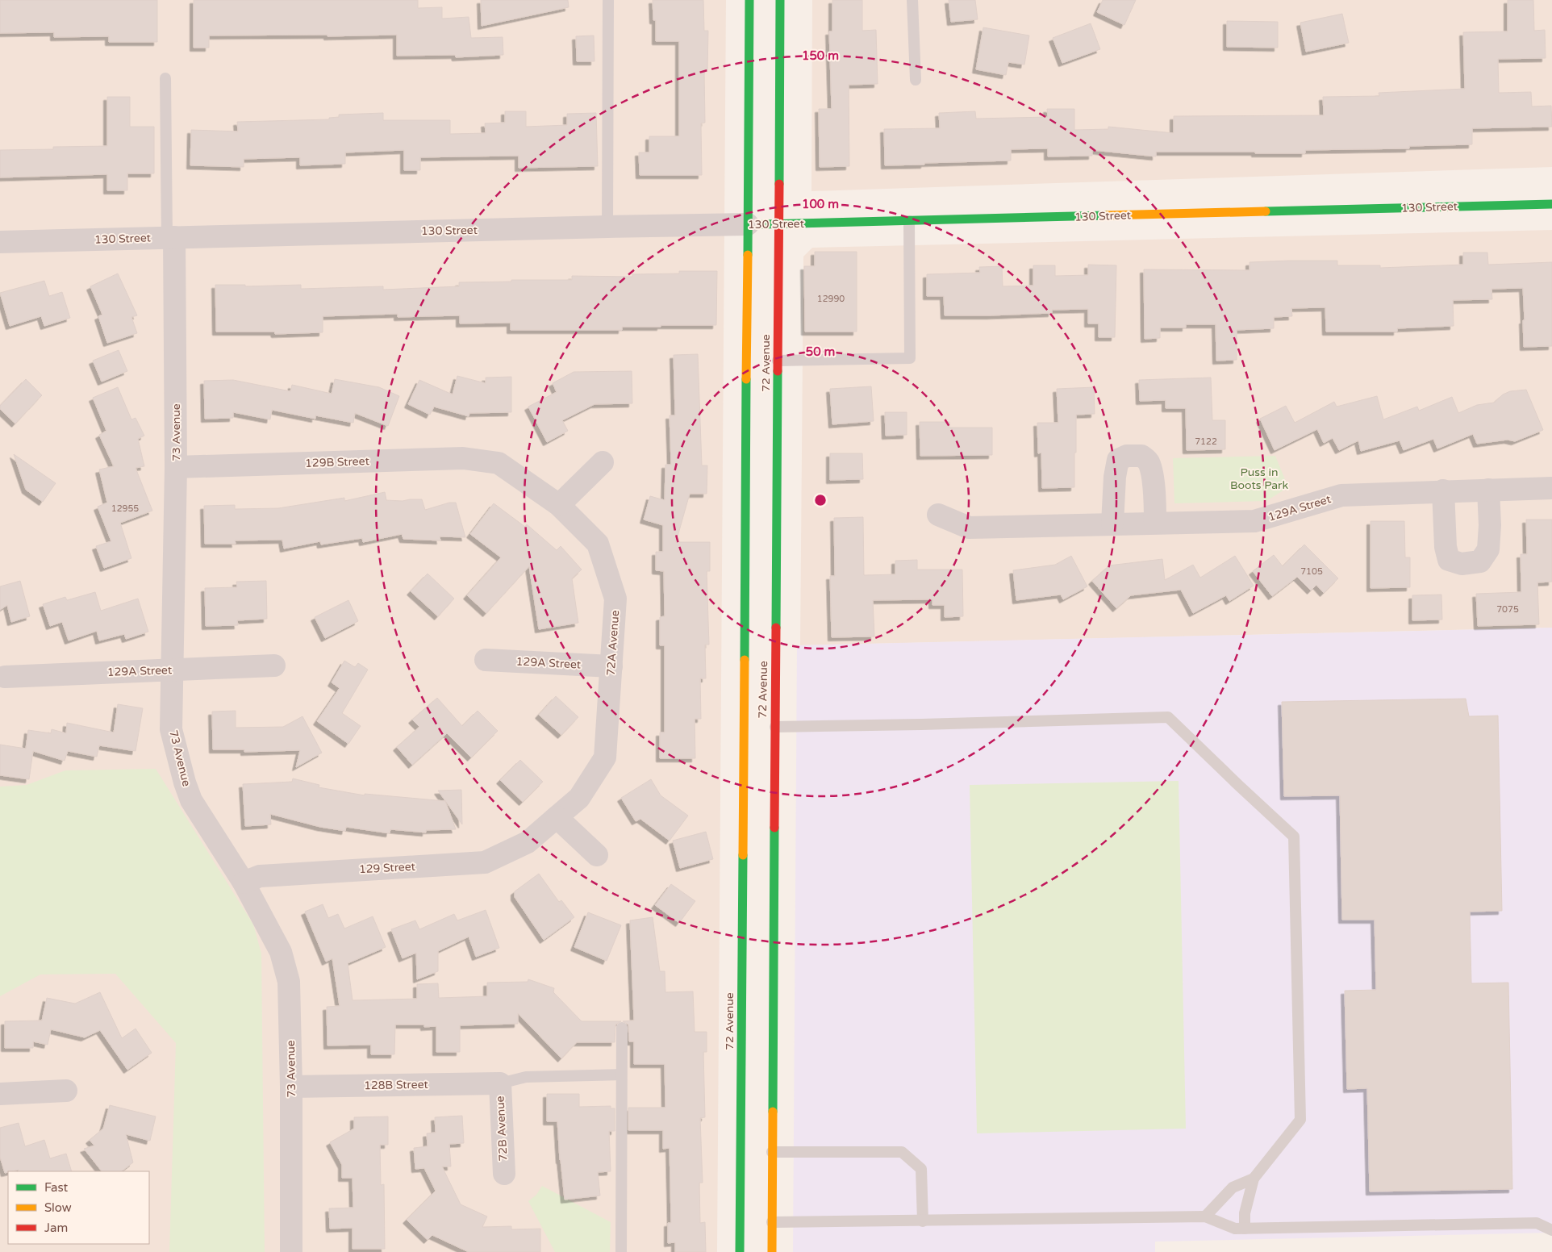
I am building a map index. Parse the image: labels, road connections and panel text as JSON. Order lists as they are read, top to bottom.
{
  "streets": {
    "main road": ["130 Street", "72 Avenue"],
    "street": [
      "73 Avenue",
      "129B Street",
      "129A Street",
      "72A Avenue",
      "129 Street",
      "128B Street",
      "72B Avenue"
    ]
  },
  "crossings": [
    ["130 Street", "72 Avenue"],
    ["130 Street", "73 Avenue"],
    ["73 Avenue", "129B Street"],
    ["73 Avenue", "129A Street"],
    ["73 Avenue", "129 Street"],
    ["73 Avenue", "128B Street"],
    ["129B Street", "72A Avenue"],
    ["129A Street", "72A Avenue"],
    ["72A Avenue", "129 Street"],
    ["128B Street", "72B Avenue"]
  ],
  "parks": ["Puss in Boots Park"],
  "house_numbers": [
    "12990",
    "7122",
    "12955",
    "7105",
    "7075"
  ],
  "legend": ["Fast", "Slow", "Jam"],
  "rings": ["150 m", "100 m", "50 m"]
}
